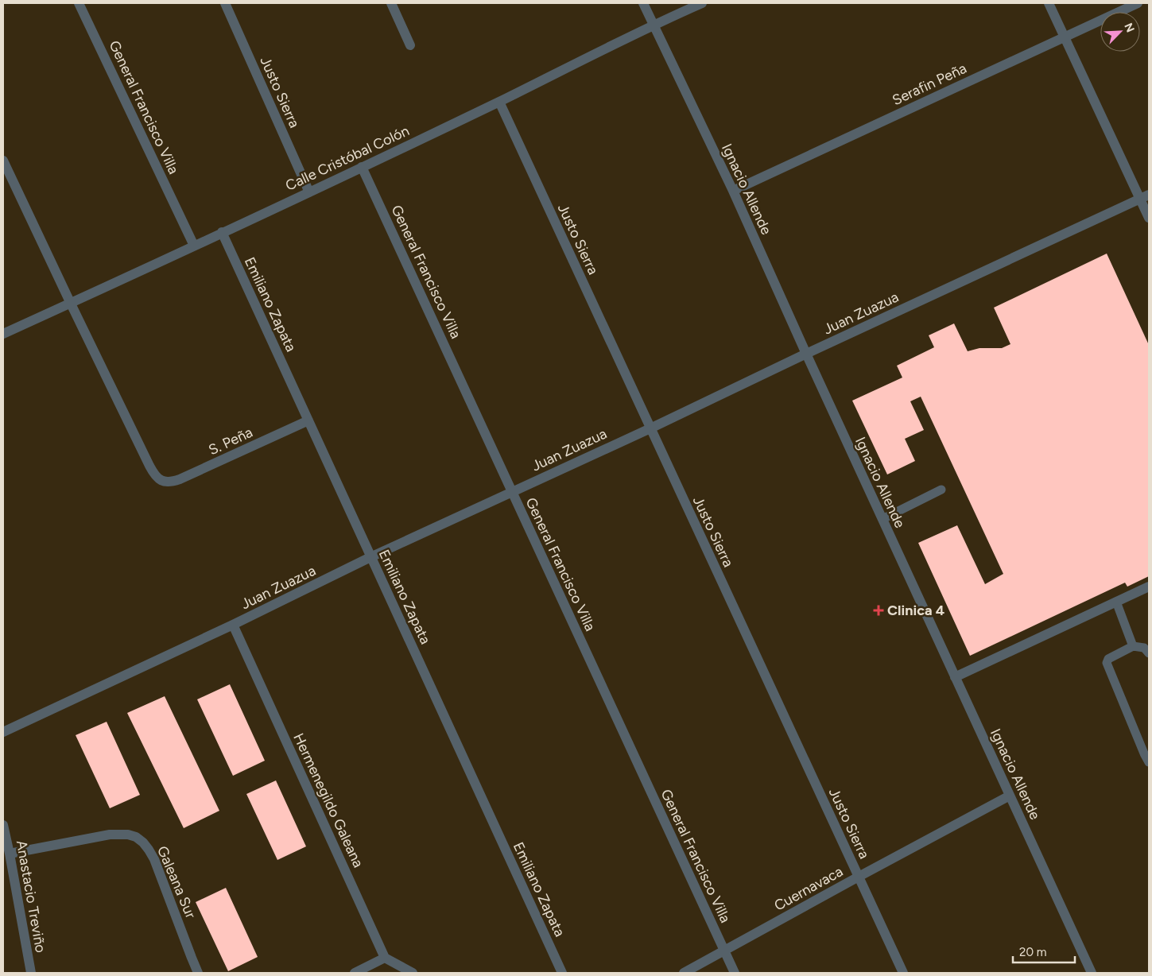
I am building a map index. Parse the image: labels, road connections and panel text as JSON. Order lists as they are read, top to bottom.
{
  "streets": {
    "street": [
      "Serafin Peña",
      "Justo Sierra",
      "General Francisco Villa",
      "Calle Cristóbal Colón",
      "Ignacio Allende",
      "Emiliano Zapata",
      "Juan Zuazua",
      "S. Peña",
      "Hermenegildo Galeana",
      "Galeana Sur",
      "Cuernavaca",
      "Anastacio Treviño"
    ]
  },
  "crossings": [
    ["Serafin Peña", "Ignacio Allende"],
    ["Justo Sierra", "Calle Cristóbal Colón"],
    ["Justo Sierra", "Juan Zuazua"],
    ["Justo Sierra", "Cuernavaca"],
    ["General Francisco Villa", "Calle Cristóbal Colón"],
    ["General Francisco Villa", "Juan Zuazua"],
    ["General Francisco Villa", "Cuernavaca"],
    ["Calle Cristóbal Colón", "Ignacio Allende"],
    ["Calle Cristóbal Colón", "Emiliano Zapata"],
    ["Calle Cristóbal Colón", "S. Peña"],
    ["Ignacio Allende", "Juan Zuazua"],
    ["Ignacio Allende", "Cuernavaca"],
    ["Emiliano Zapata", "Juan Zuazua"],
    ["Emiliano Zapata", "S. Peña"],
    ["Juan Zuazua", "Hermenegildo Galeana"],
    ["Galeana Sur", "Anastacio Treviño"]
  ],
  "places": {
    "health": ["Clinica 4"]
  },
  "scale_bar": "20 m",
  "north": "top right"
}
